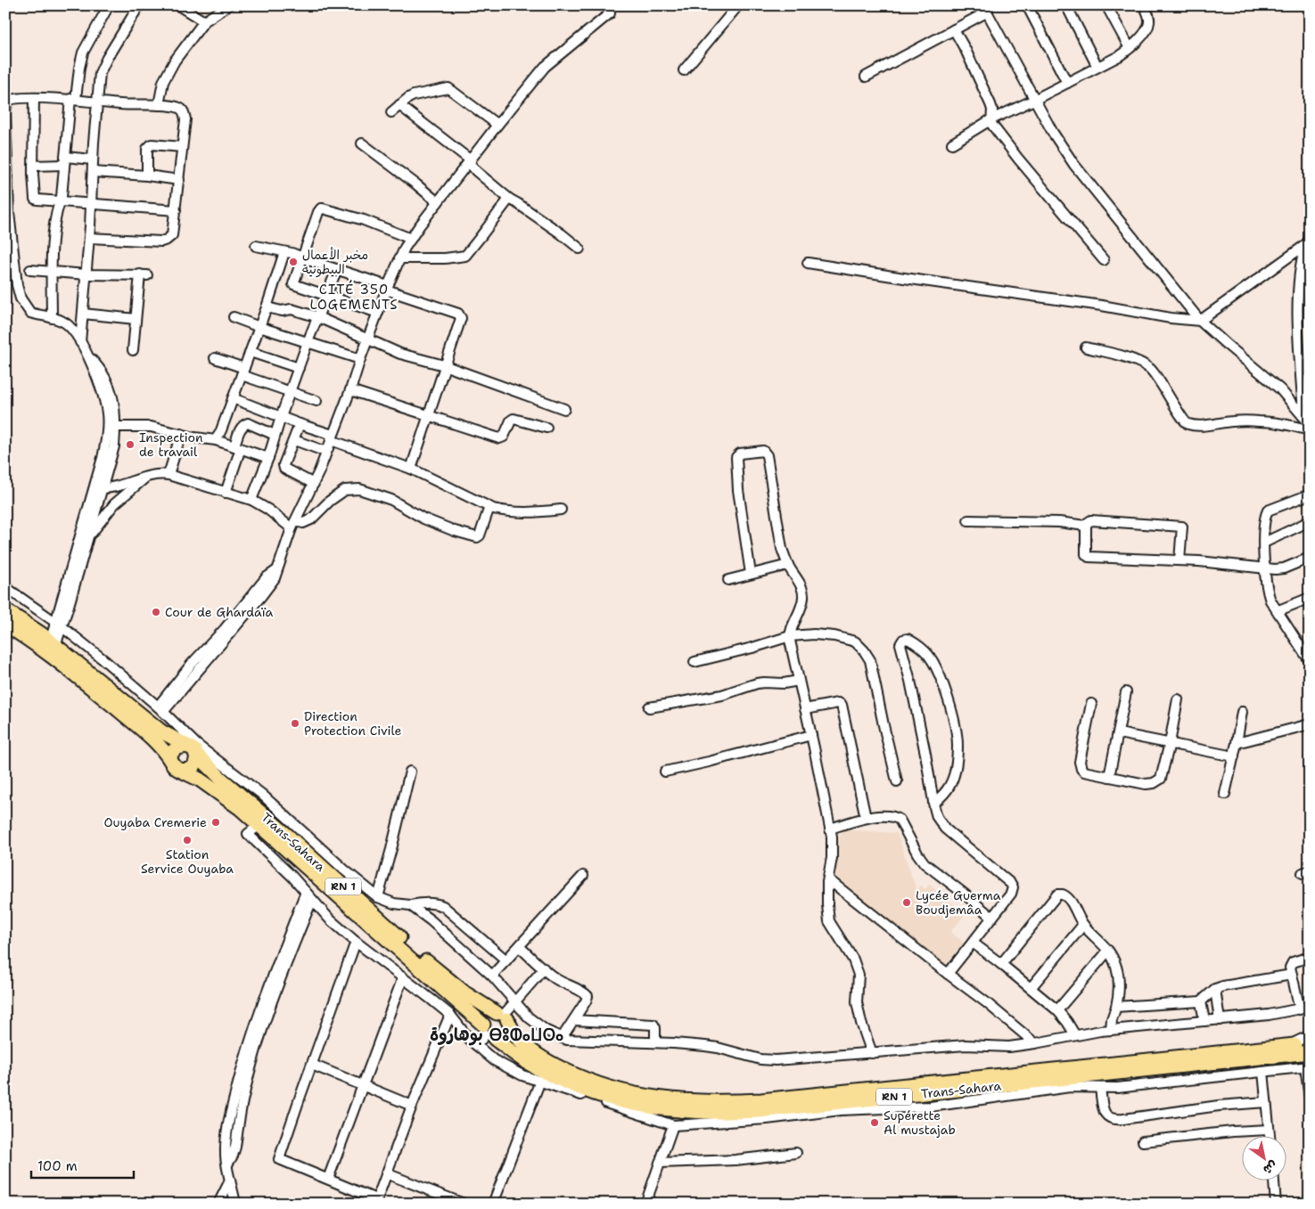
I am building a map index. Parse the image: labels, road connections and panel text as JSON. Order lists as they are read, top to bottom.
{
  "streets": {
    "highway": ["Trans-Sahara", "RN 1"]
  },
  "districts": ["CITÉ 350 LOGEMENTS", "بوهاروة ⴱⵓⵀⴰⵡⵔⴰ"],
  "places": [
    "مخبر الأعمال البيطونية",
    "Inspection de travail",
    "Cour de Ghardaïa",
    "Direction Protection Civile",
    "Ouyaba Cremerie",
    "Station Service Ouyaba",
    "Lycée Guerma Boudjemâa",
    "Supérette Al mustajab"
  ],
  "scale_bar": "100 m",
  "north": "bottom right"
}
